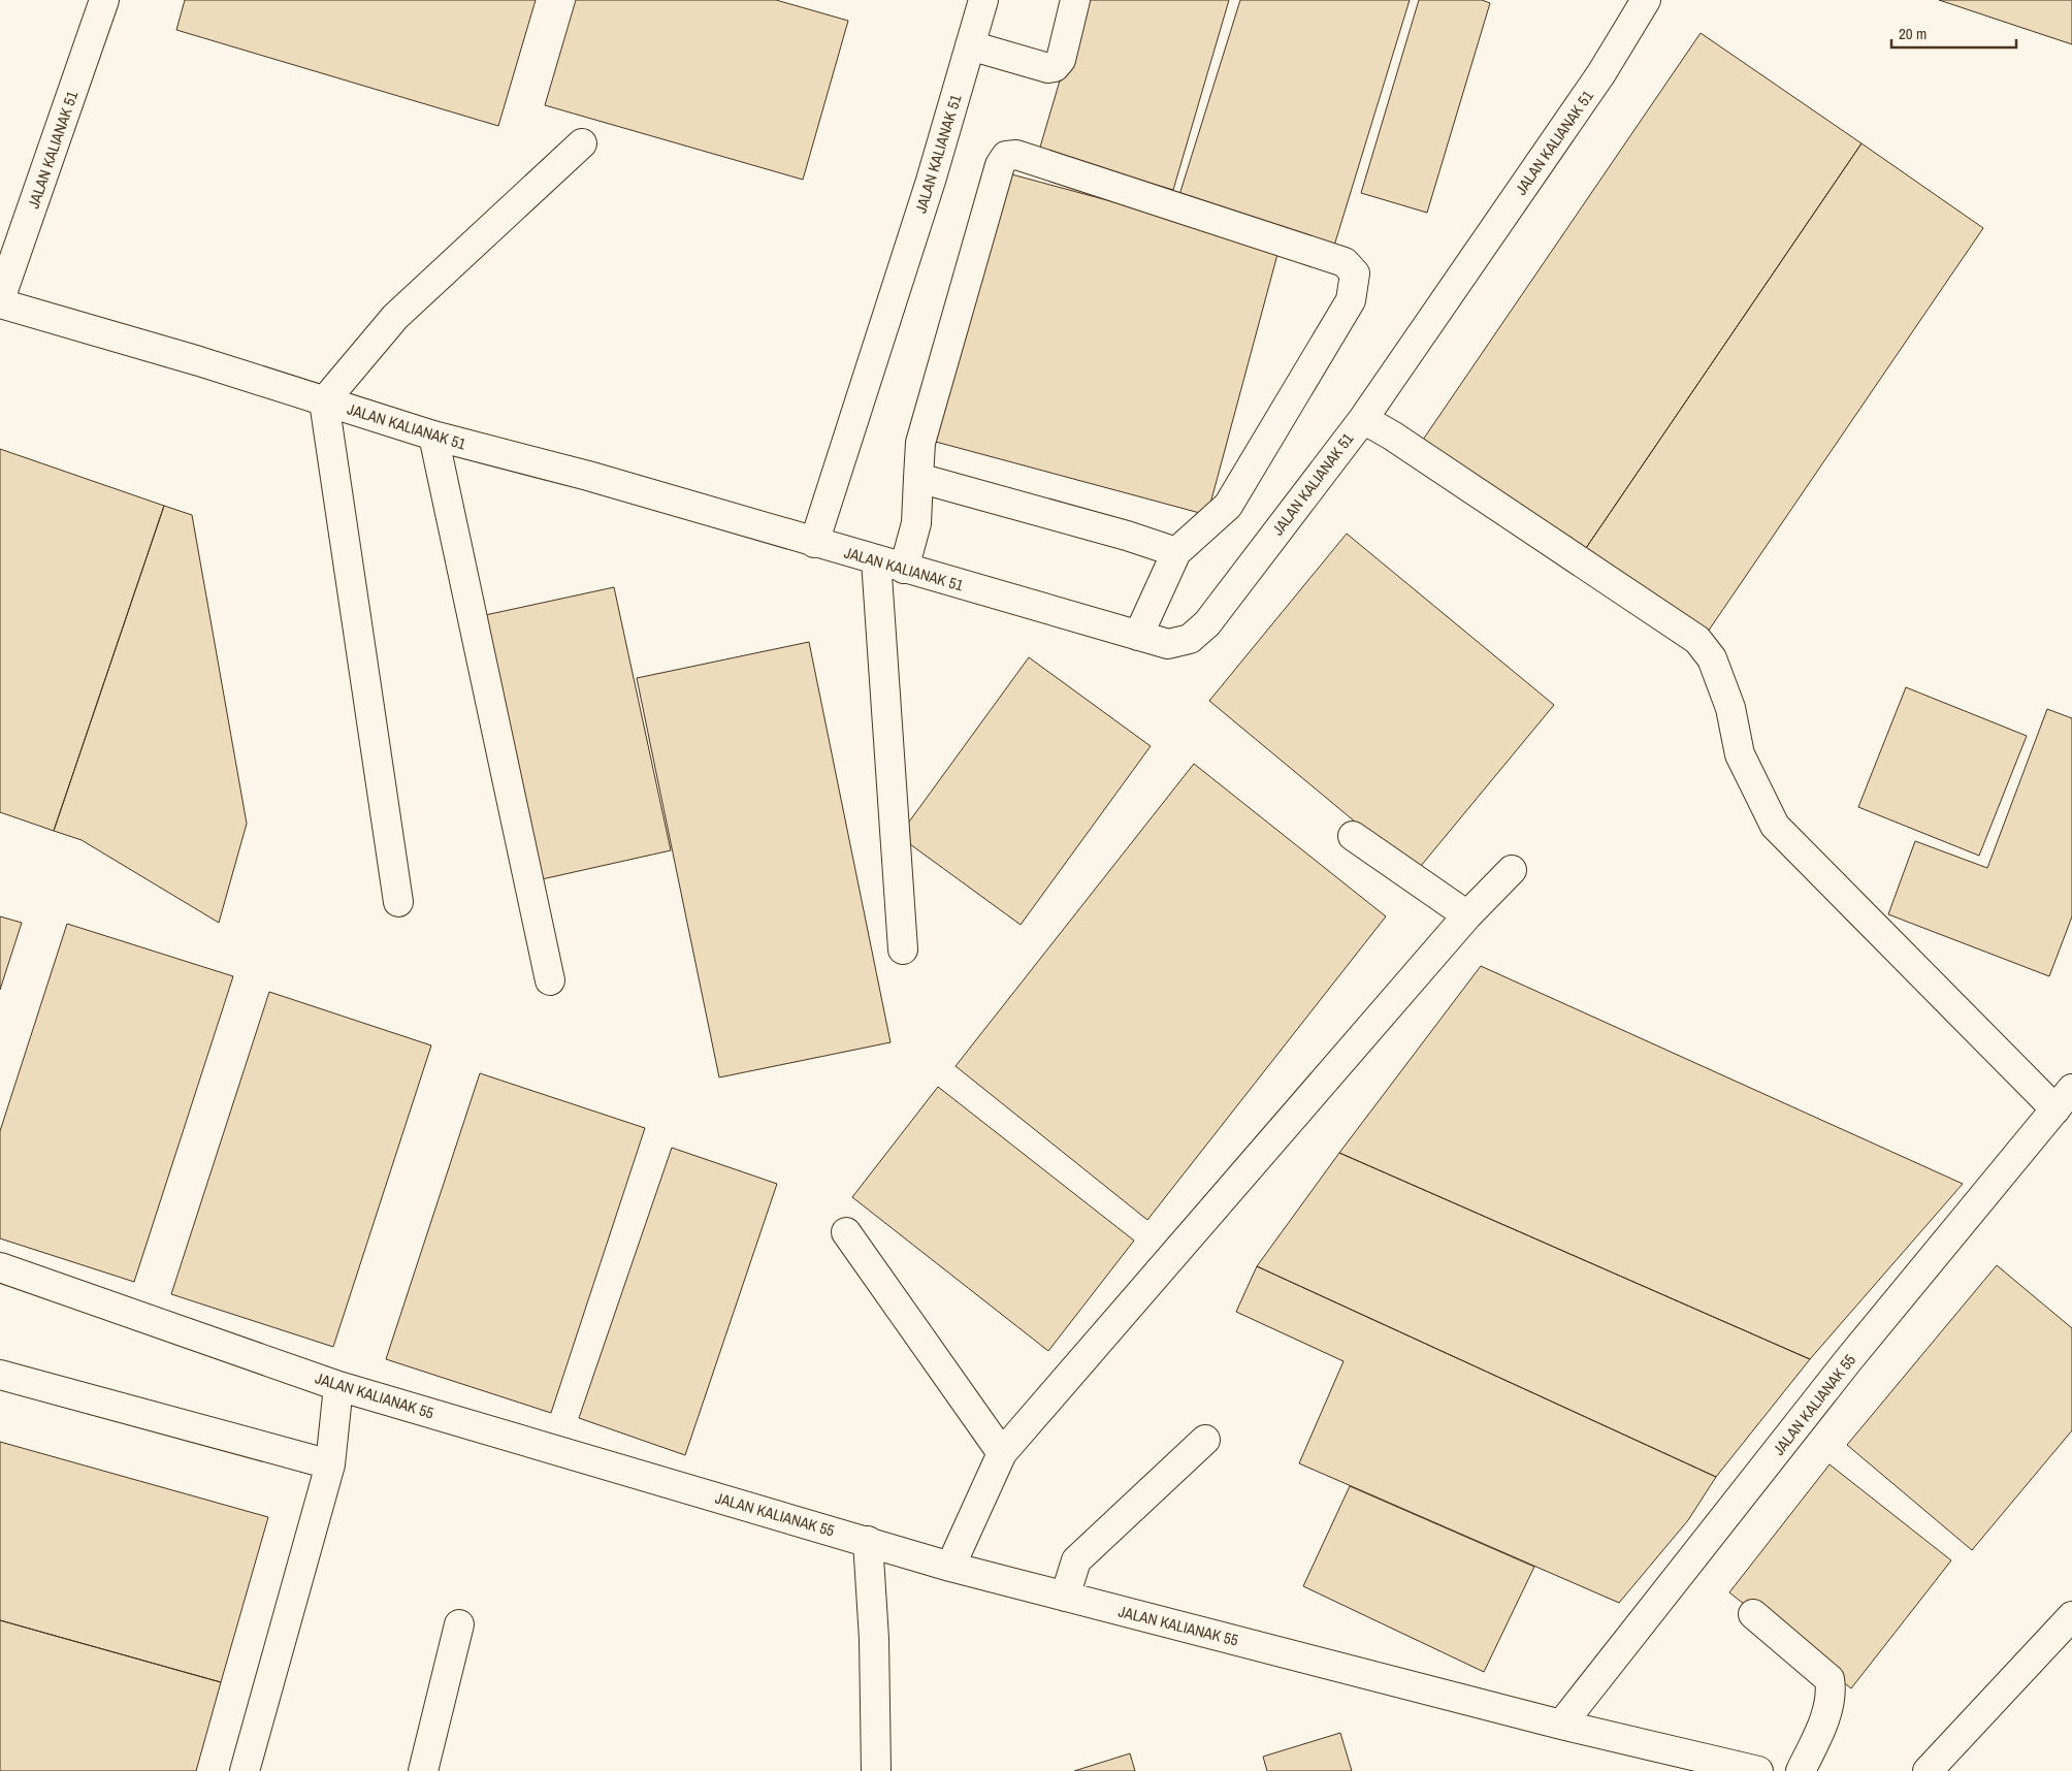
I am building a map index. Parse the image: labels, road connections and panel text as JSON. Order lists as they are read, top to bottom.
{
  "streets": {
    "lane": ["JALAN KALIANAK 51", "JALAN KALIANAK 55"]
  },
  "scale_bar": "20 m"
}
